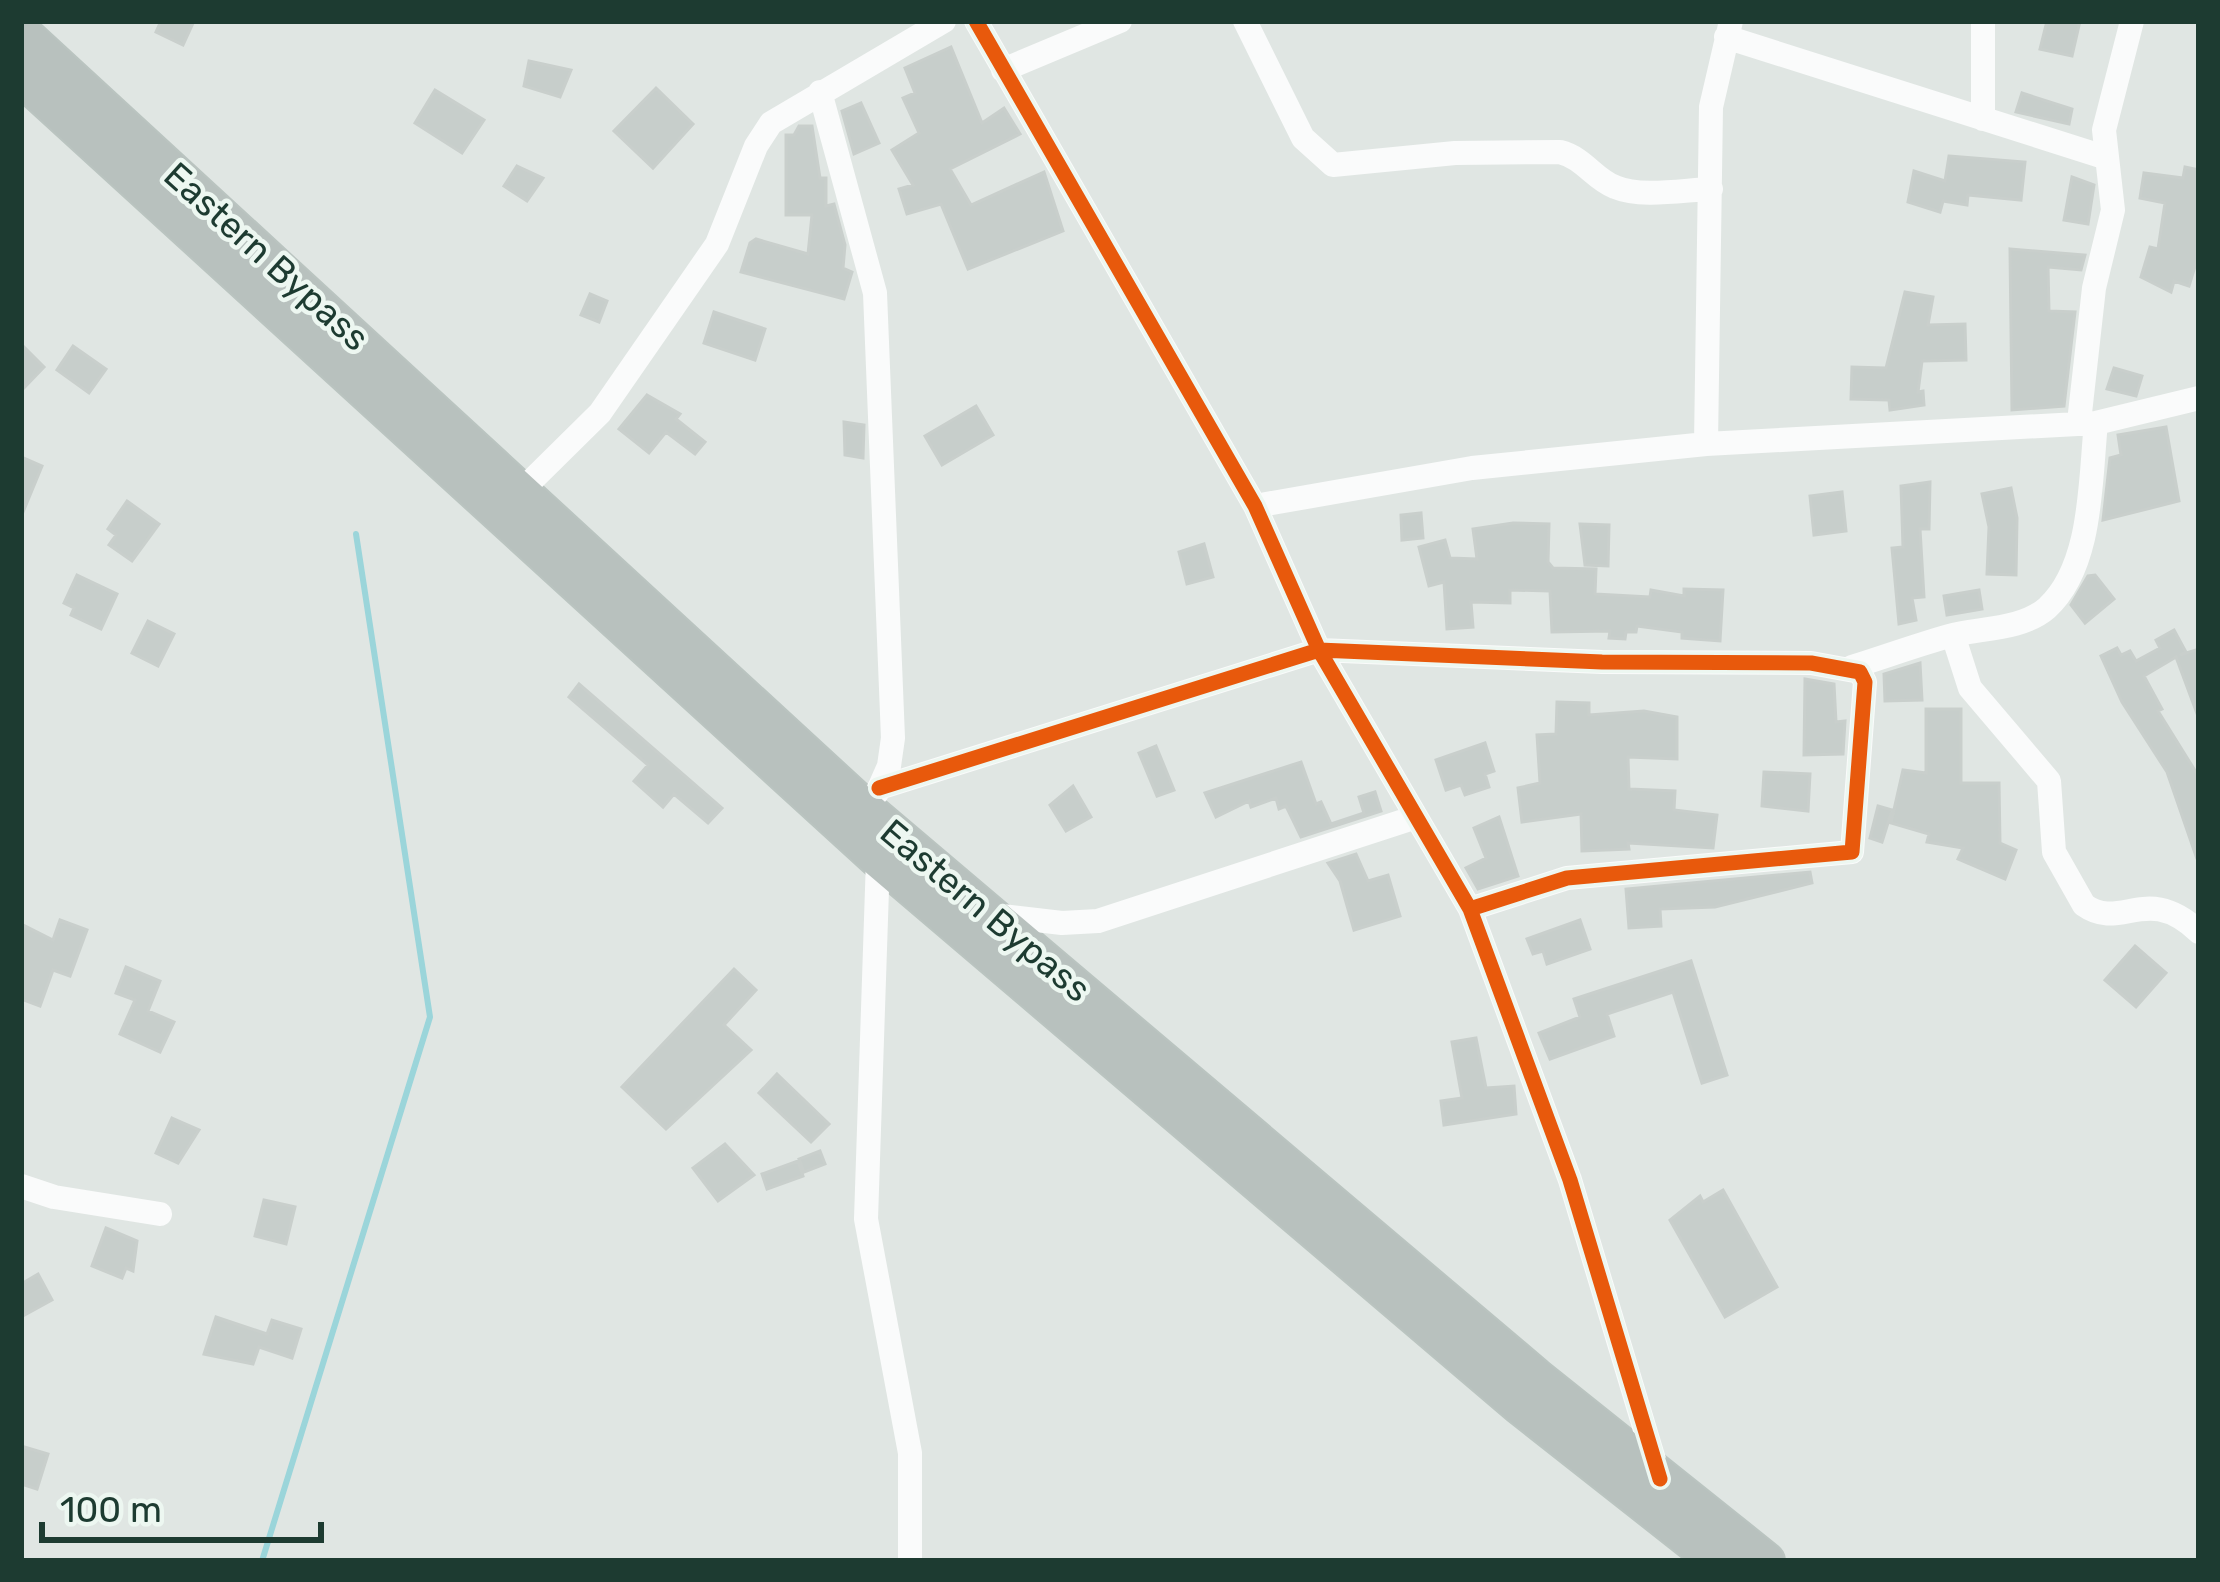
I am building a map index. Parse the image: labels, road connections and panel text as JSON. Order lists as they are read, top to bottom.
{
  "streets": {
    "highway": ["Eastern Bypass"]
  },
  "scale_bar": "100 m"
}
